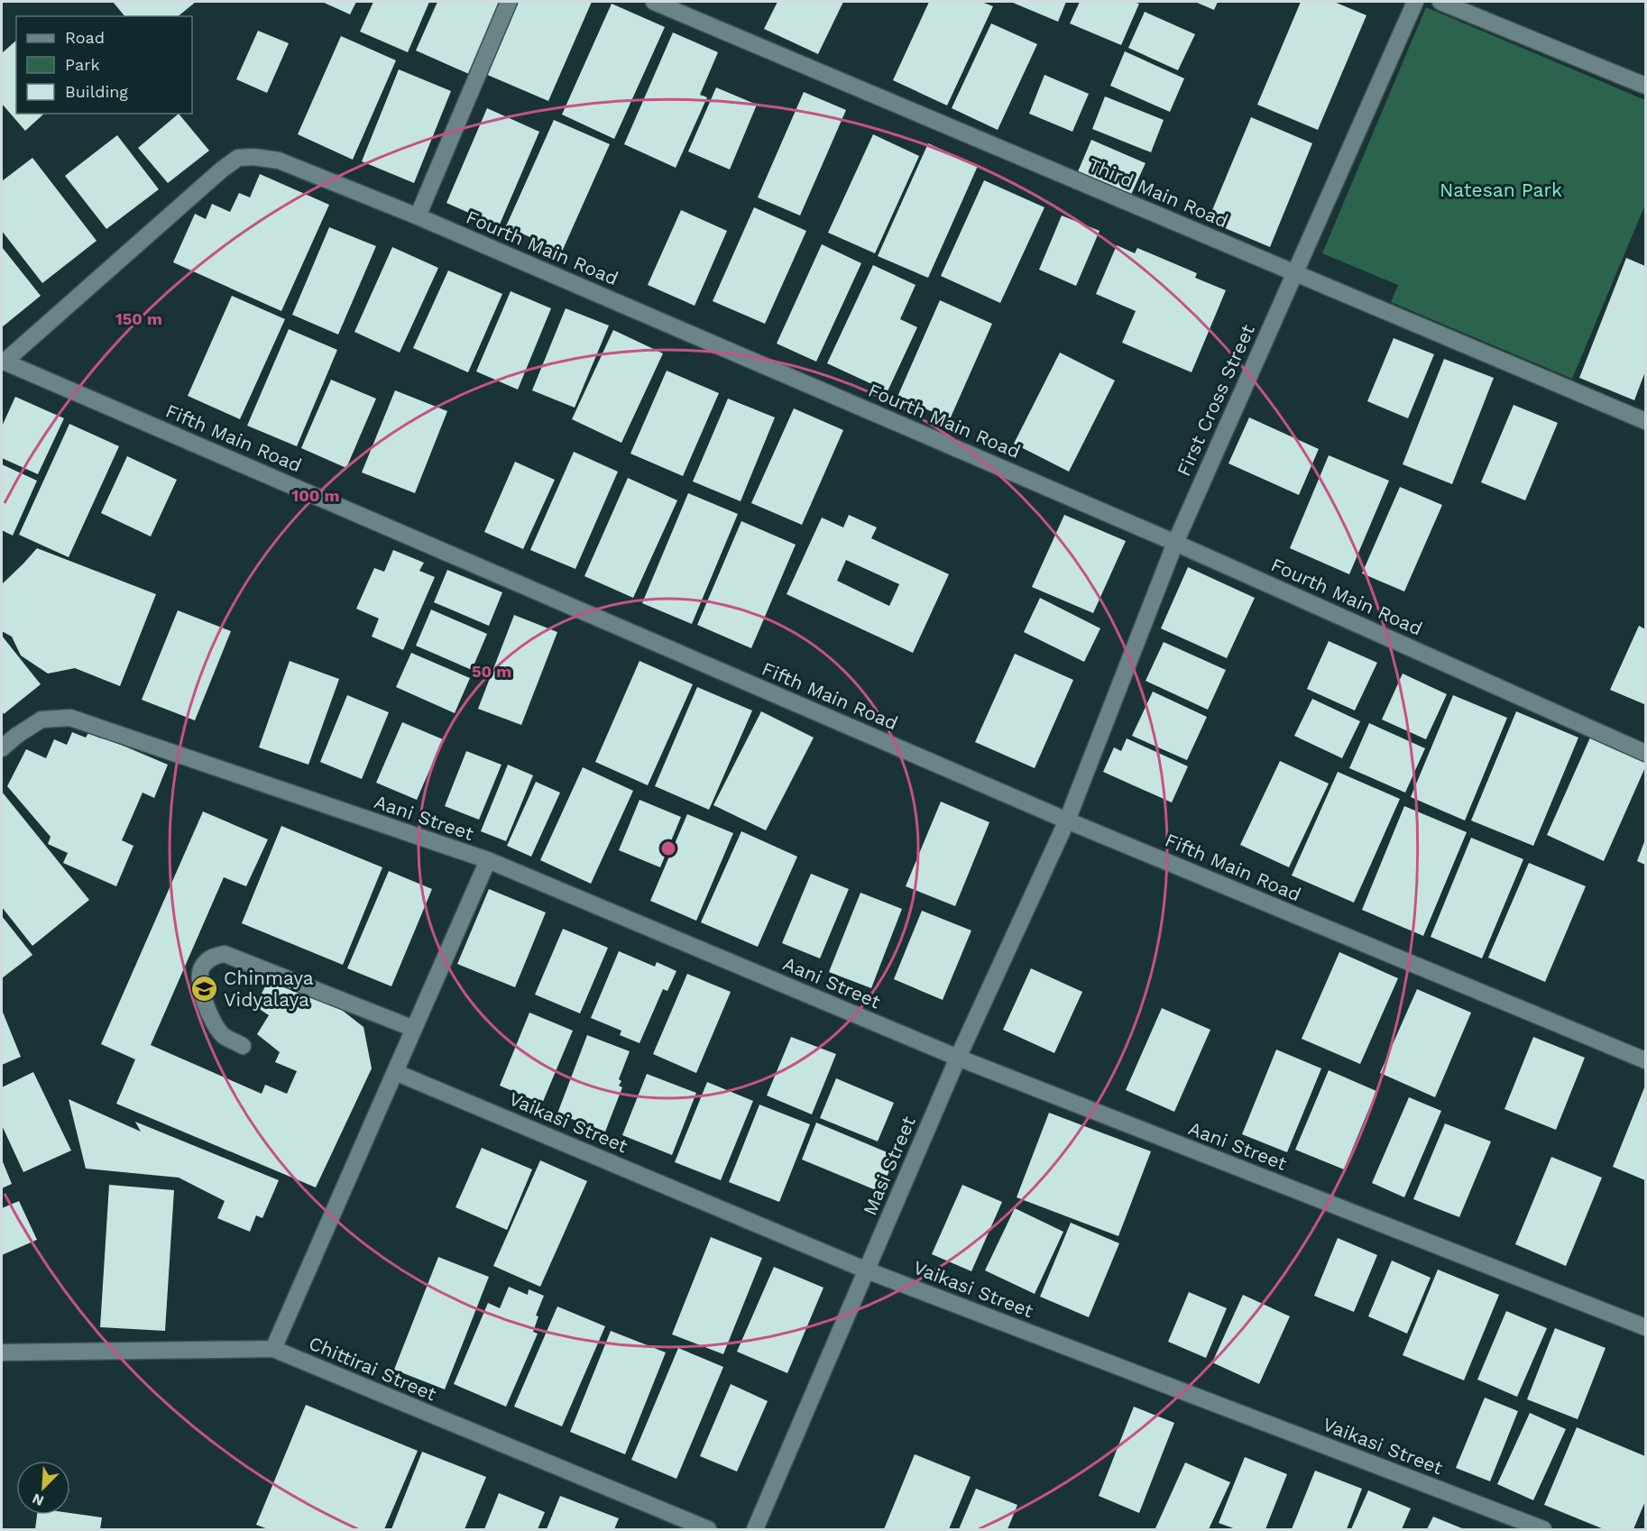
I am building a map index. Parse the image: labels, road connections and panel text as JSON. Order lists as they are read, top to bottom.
{
  "streets": {
    "street": [
      "Third Main Road",
      "Fourth Main Road",
      "First Cross Street",
      "Fifth Main Road",
      "Aani Street",
      "Vaikasi Street",
      "Masi Street",
      "Chittirai Street"
    ]
  },
  "crossings": [
    ["Third Main Road", "First Cross Street"],
    ["Fourth Main Road", "First Cross Street"],
    ["Fourth Main Road", "Fifth Main Road"],
    ["First Cross Street", "Fifth Main Road"],
    ["First Cross Street", "Masi Street"],
    ["Fifth Main Road", "Masi Street"],
    ["Aani Street", "Masi Street"],
    ["Vaikasi Street", "Masi Street"]
  ],
  "parks": ["Natesan Park"],
  "places": {
    "school or university": ["Chinmaya Vidyalaya"]
  },
  "legend": ["Road", "Park", "Building"],
  "north": "bottom left",
  "rings": ["150 m", "100 m", "50 m"]
}
